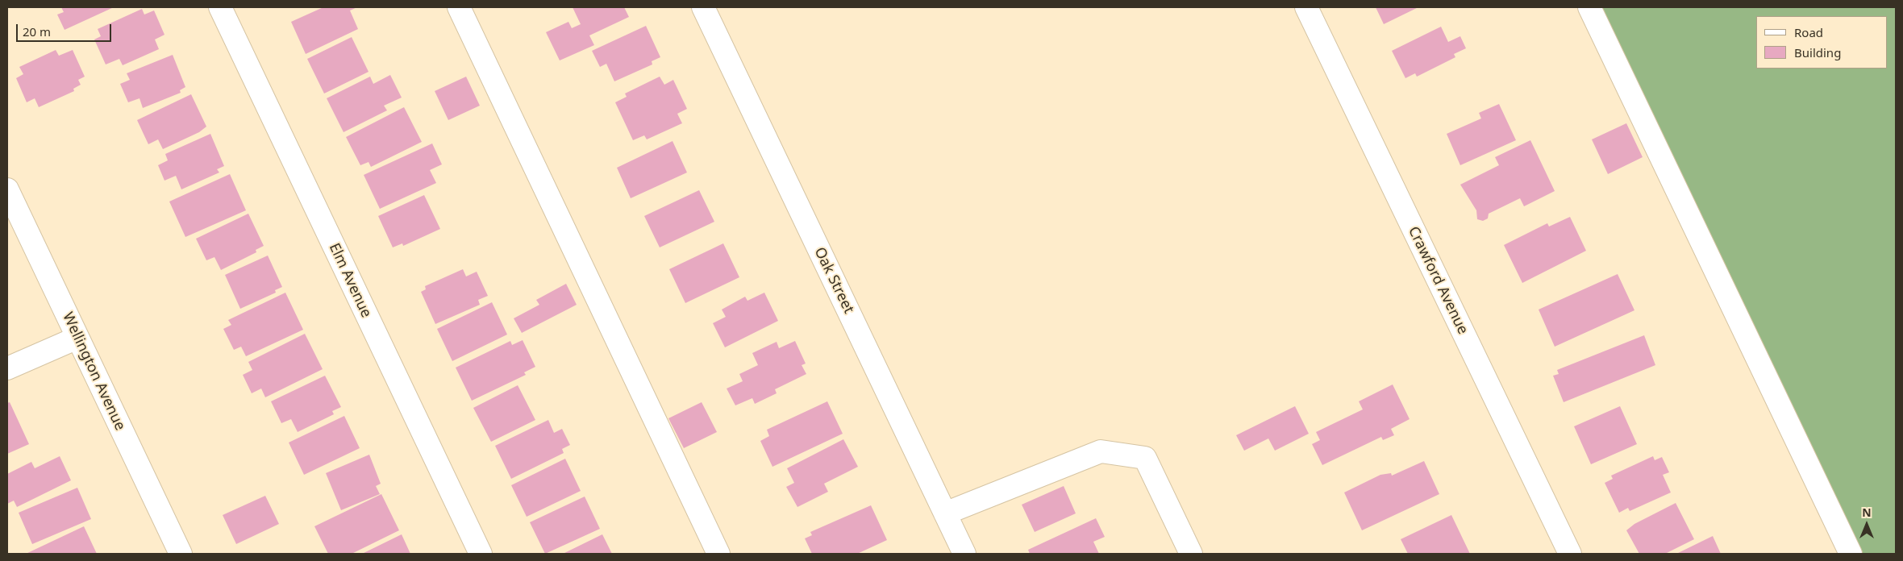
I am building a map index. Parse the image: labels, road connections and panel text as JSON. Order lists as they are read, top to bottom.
{
  "streets": {
    "street": [
      "Elm Avenue",
      "Oak Street",
      "Crawford Avenue",
      "Wellington Avenue"
    ]
  },
  "legend": ["Road", "Building"],
  "scale_bar": "20 m",
  "north": "top"
}
